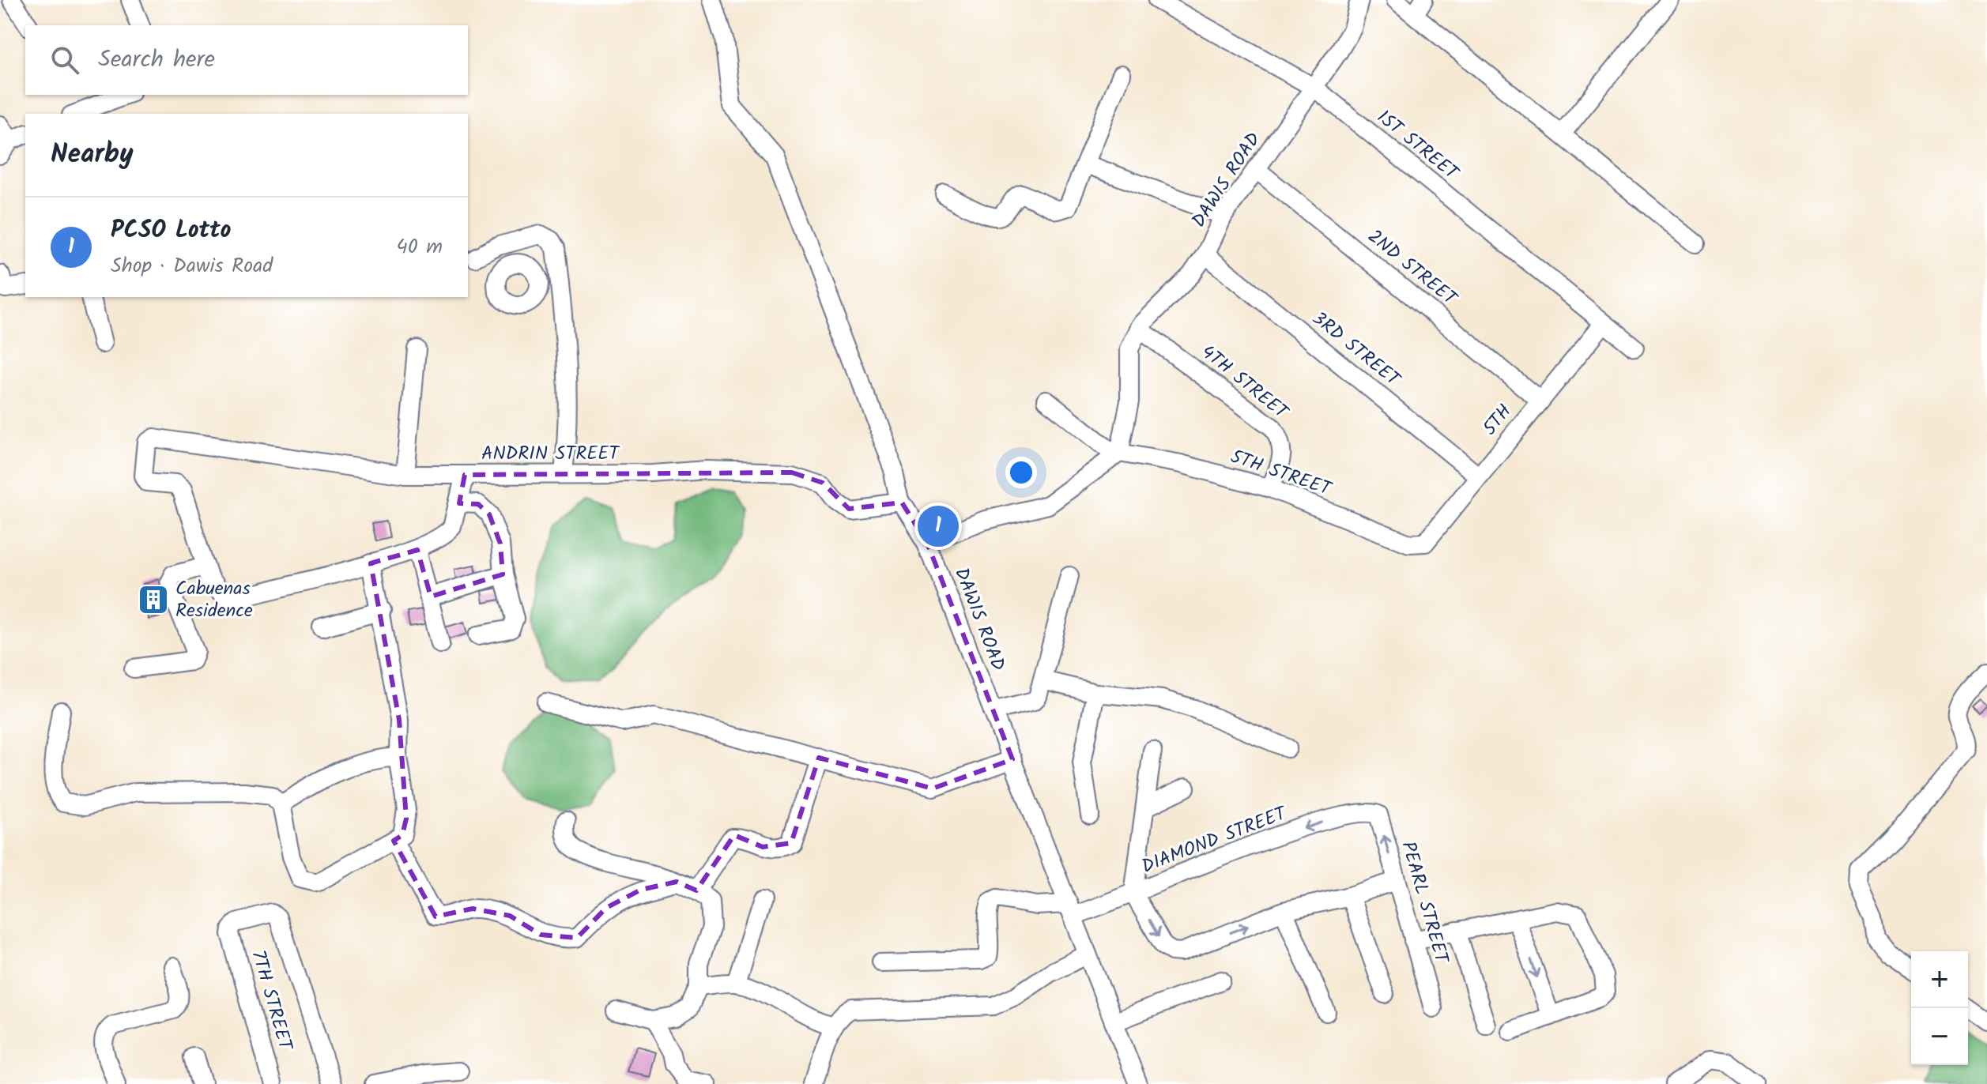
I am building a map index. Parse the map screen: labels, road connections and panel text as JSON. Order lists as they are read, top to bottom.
{
  "streets": {
    "street": [
      "1ST STREET",
      "DAWIS ROAD",
      "2ND STREET",
      "3RD STREET",
      "4TH STREET",
      "5TH",
      "ANDRIN STREET",
      "5TH STREET",
      "DIAMOND STREET",
      "PEARL STREET",
      "7TH STREET"
    ]
  },
  "crossings": [
    ["1ST STREET", "DAWIS ROAD"],
    ["1ST STREET", "5TH"],
    ["DAWIS ROAD", "2ND STREET"],
    ["DAWIS ROAD", "3RD STREET"],
    ["DAWIS ROAD", "4TH STREET"],
    ["DAWIS ROAD", "ANDRIN STREET"],
    ["DAWIS ROAD", "5TH STREET"],
    ["DAWIS ROAD", "DIAMOND STREET"],
    ["2ND STREET", "5TH"],
    ["3RD STREET", "5TH"],
    ["4TH STREET", "5TH STREET"],
    ["5TH", "5TH STREET"],
    ["DIAMOND STREET", "PEARL STREET"]
  ],
  "places": {
    "building": ["Cabuenas Residence"]
  },
  "page": {
    "search": "Search here",
    "heading": "Nearby",
    "list": [
      {
        "mark": "1",
        "name": "PCSO Lotto",
        "note": "Shop · Dawis Road",
        "value": "40 m"
      }
    ],
    "pins": "1",
    "map_buttons": ["+", "−"]
  }
}
